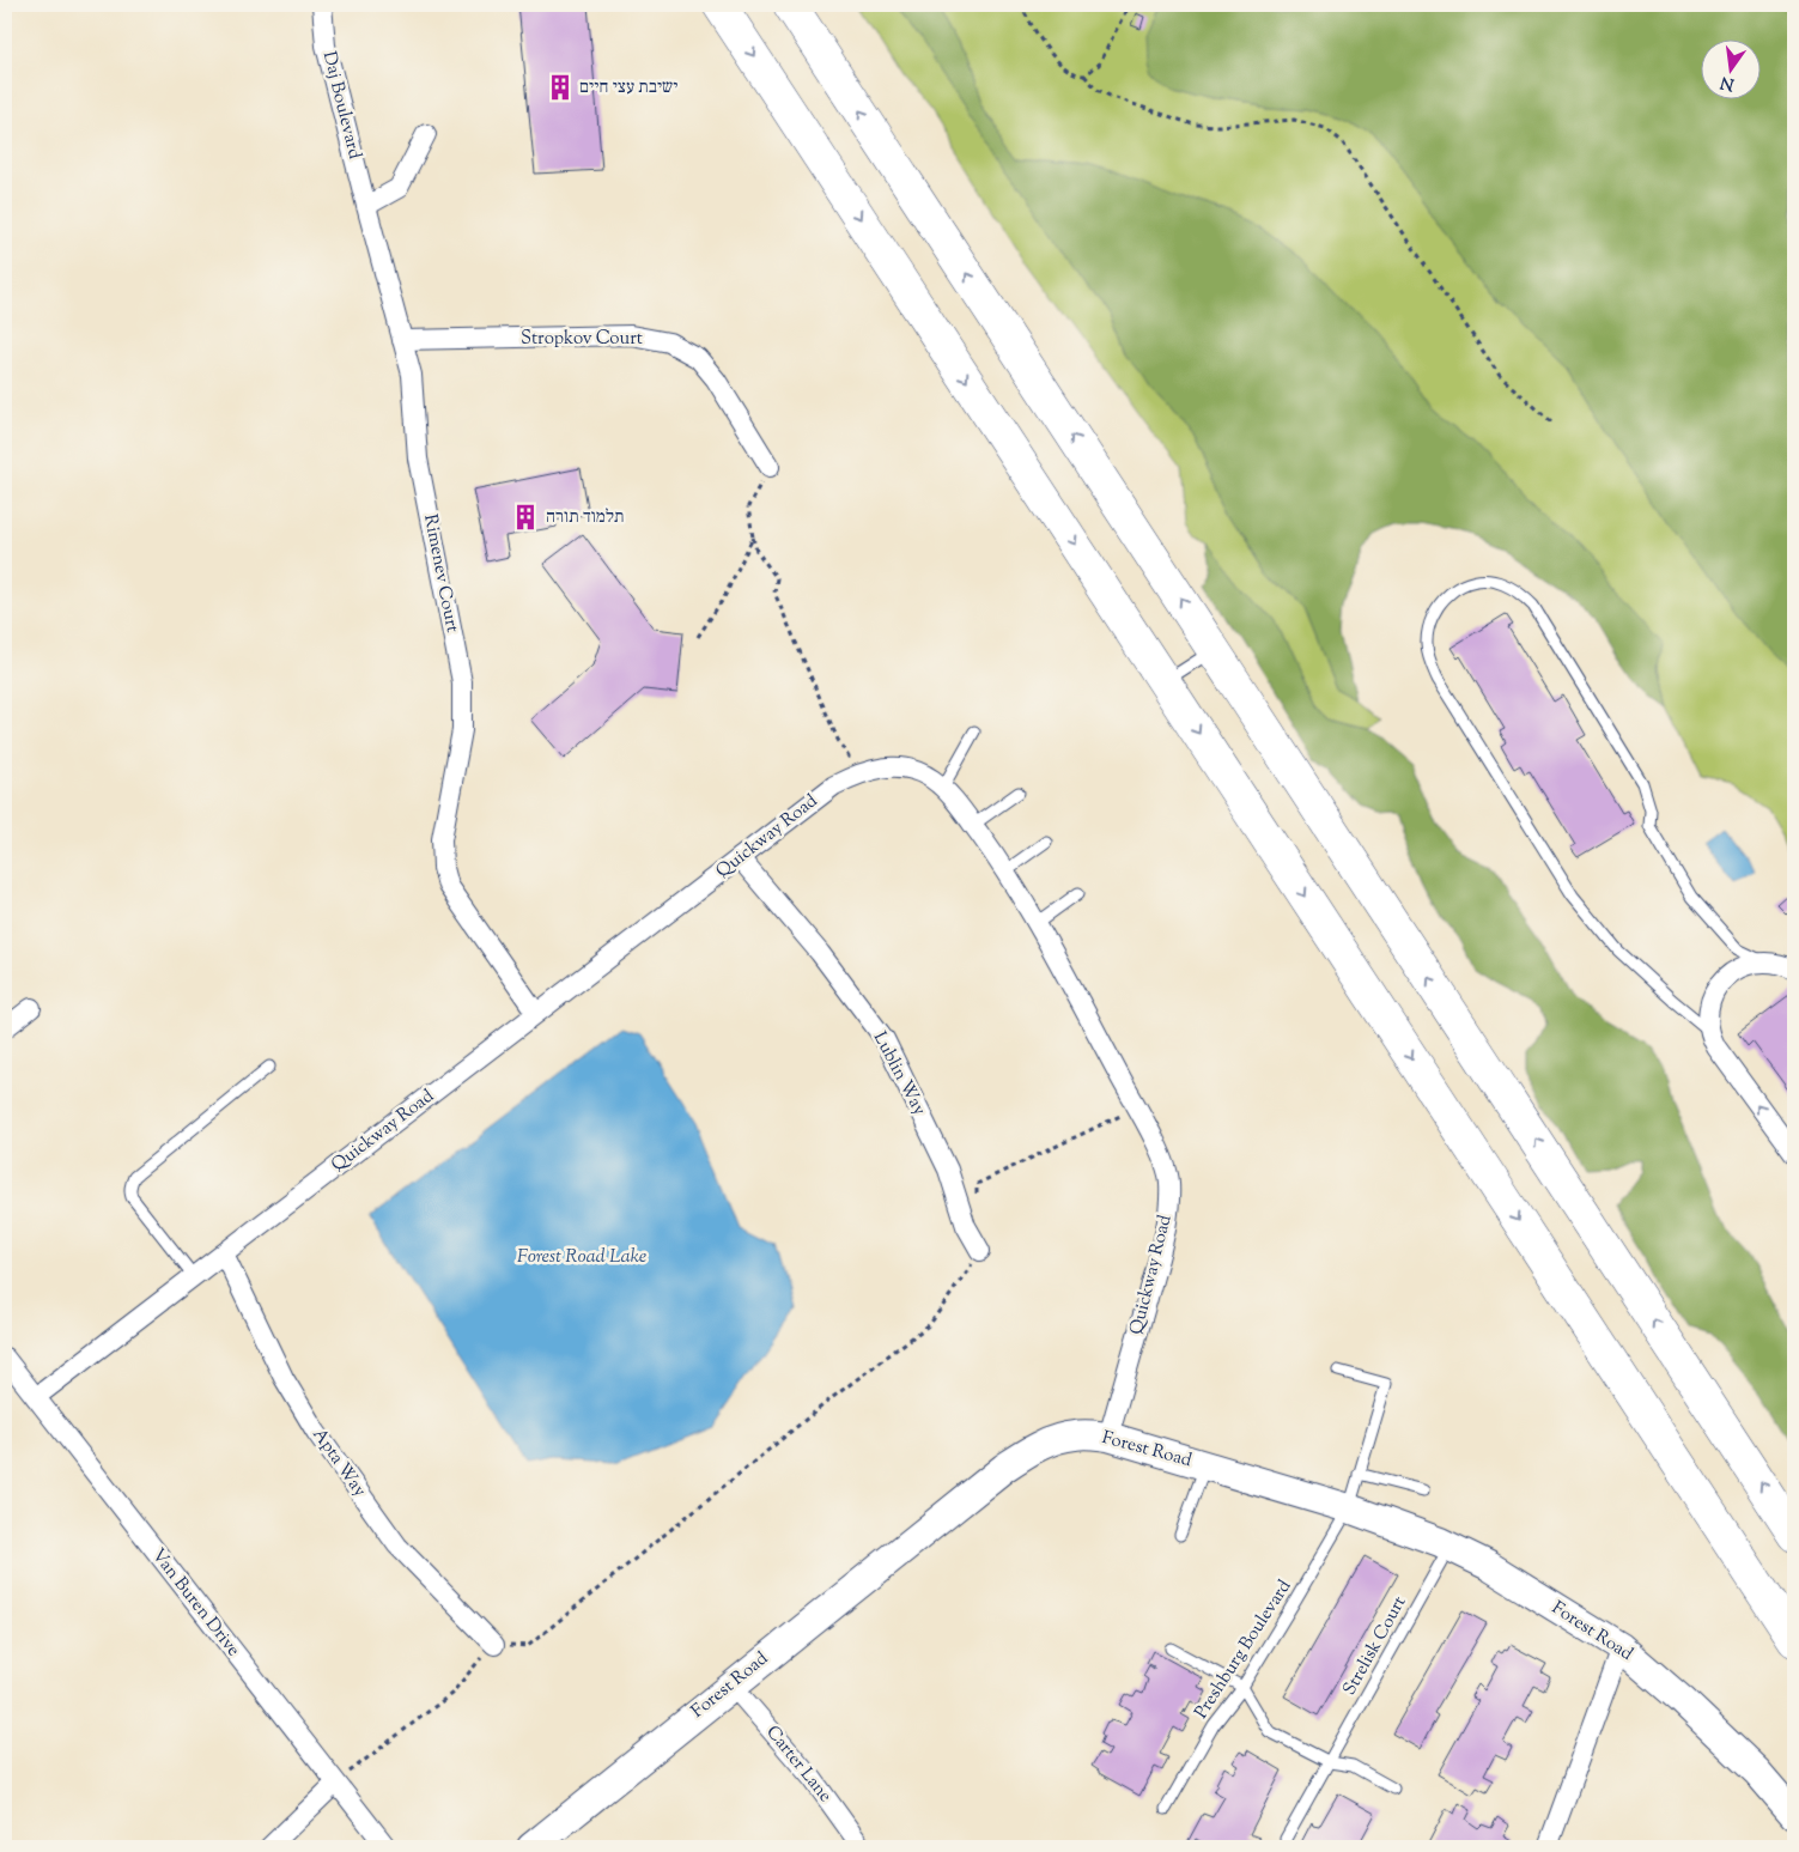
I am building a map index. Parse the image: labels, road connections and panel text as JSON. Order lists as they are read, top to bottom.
{
  "streets": {
    "street": [
      "Daj Boulevard",
      "Stropkov Court",
      "Rimenev Court",
      "Quickway Road",
      "Lublin Way",
      "Forest Road",
      "Apta Way",
      "Van Buren Drive",
      "Carter Lane"
    ],
    "lane": ["Strelisk Court", "Preshburg Boulevard"]
  },
  "crossings": [
    ["Daj Boulevard", "Rimenev Court"],
    ["Stropkov Court", "Rimenev Court"],
    ["Rimenev Court", "Quickway Road"],
    ["Quickway Road", "Lublin Way"],
    ["Quickway Road", "Forest Road"],
    ["Quickway Road", "Apta Way"],
    ["Quickway Road", "Van Buren Drive"],
    ["Forest Road", "Strelisk Court"],
    ["Forest Road", "Preshburg Boulevard"],
    ["Forest Road", "Carter Lane"]
  ],
  "water": ["Forest Road Lake"],
  "places": {
    "building": ["ישיבת עצי חיים", "תלמוד תורה"]
  },
  "north": "bottom"
}
